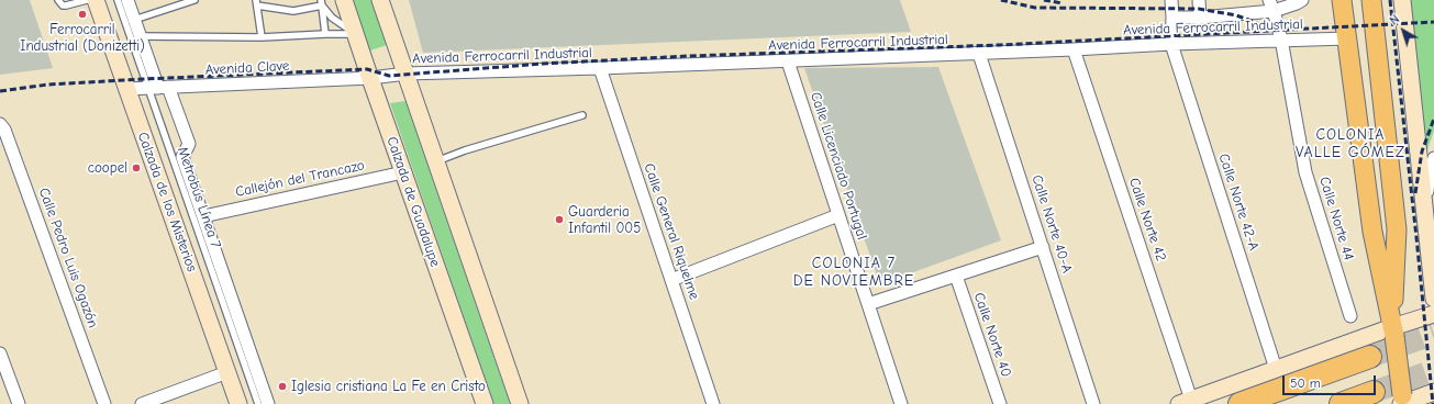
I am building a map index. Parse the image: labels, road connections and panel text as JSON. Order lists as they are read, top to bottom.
{
  "streets": {
    "main road": ["Calzada de los Misterios", "Calzada de Guadalupe"],
    "street": [
      "Avenida Ferrocarril Industrial",
      "Avenida Clave",
      "Calle Licenciado Portugal",
      "Callejón del Trancazo",
      "Calle Norte 42-A",
      "Calle Norte 44",
      "Calle Norte 42",
      "Calle Norte 40-A",
      "Calle General Riquelme",
      "Calle Pedro Luis Ogazón",
      "Calle Norte 40"
    ],
    "lane": ["Metrobús Línea 7"]
  },
  "crossings": [
    ["Avenida Ferrocarril Industrial", "Avenida Clave"],
    ["Avenida Ferrocarril Industrial", "Calle Licenciado Portugal"],
    ["Avenida Ferrocarril Industrial", "Calzada de Guadalupe"],
    ["Avenida Ferrocarril Industrial", "Calle Norte 42-A"],
    ["Avenida Ferrocarril Industrial", "Calle Norte 44"],
    ["Avenida Ferrocarril Industrial", "Calle Norte 42"],
    ["Avenida Ferrocarril Industrial", "Calle Norte 40-A"],
    ["Avenida Ferrocarril Industrial", "Calle General Riquelme"],
    ["Avenida Clave", "Metrobús Línea 7"],
    ["Avenida Clave", "Calzada de los Misterios"],
    ["Avenida Clave", "Calzada de Guadalupe"],
    ["Callejón del Trancazo", "Calzada de los Misterios"],
    ["Callejón del Trancazo", "Calzada de Guadalupe"],
    ["Metrobús Línea 7", "Calzada de los Misterios"]
  ],
  "districts": ["COLONIA VALLE GÓMEZ", "COLONIA 7 DE NOVIEMBRE"],
  "places": [
    "Ferrocarril Industrial (Donizetti)",
    "coopel",
    "Guarderia Infantil 005",
    "Iglesia cristiana La Fe en Cristo"
  ],
  "scale_bar": "50 m",
  "north": "top left"
}
